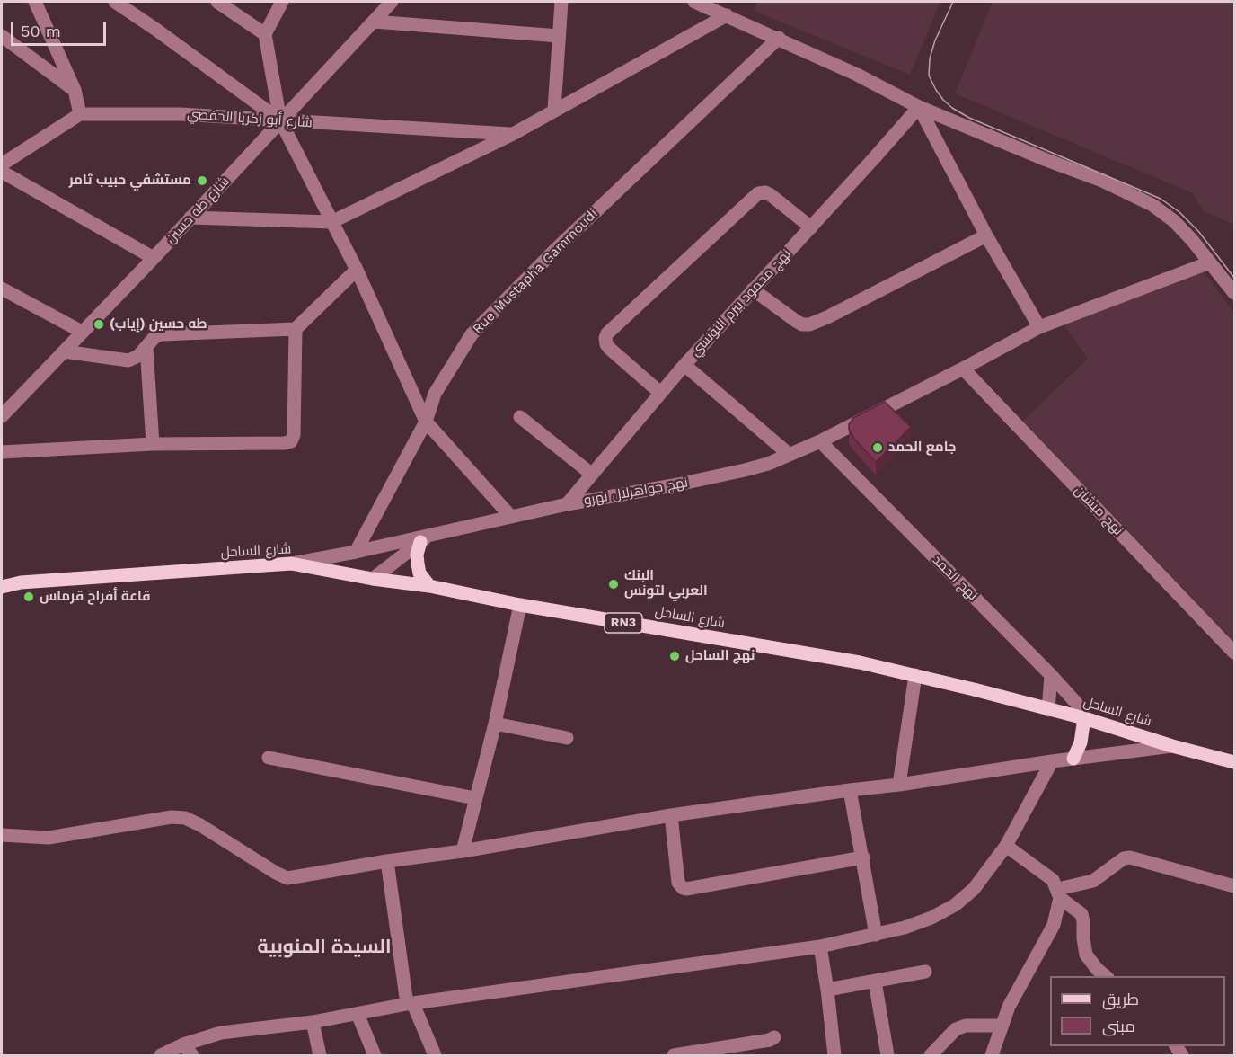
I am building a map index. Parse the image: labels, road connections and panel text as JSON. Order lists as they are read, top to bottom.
{
  "streets": {
    "main road": ["شارع الساحل", "RN3"],
    "street": [
      "شارع أبو زكريا الحفصي",
      "شارع طه حسين",
      "Rue Mustapha Gammoudi",
      "نهج محمود بيرم التونسي",
      "نهج جواهرلال نهرو",
      "نهج ميشان",
      "نهج الحمد"
    ]
  },
  "crossings": [
    ["شارع أبو زكريا الحفصي", "شارع طه حسين"],
    ["Rue Mustapha Gammoudi", "نهج جواهرلال نهرو"],
    ["نهج محمود بيرم التونسي", "نهج جواهرلال نهرو"],
    ["نهج جواهرلال نهرو", "نهج ميشان"],
    ["نهج جواهرلال نهرو", "شارع الساحل"],
    ["نهج جواهرلال نهرو", "نهج الحمد"],
    ["شارع الساحل", "نهج الحمد"]
  ],
  "districts": ["السيدة المنوبية"],
  "places": [
    "مستشفي حبيب ثامر",
    "طه حسين (إياب)",
    "جامع الحمد",
    "البنك العربي لتونس",
    "قاعة أفراح قرماس",
    "نهج الساحل"
  ],
  "legend": ["طريق", "مبنى"],
  "scale_bar": "50 m"
}
